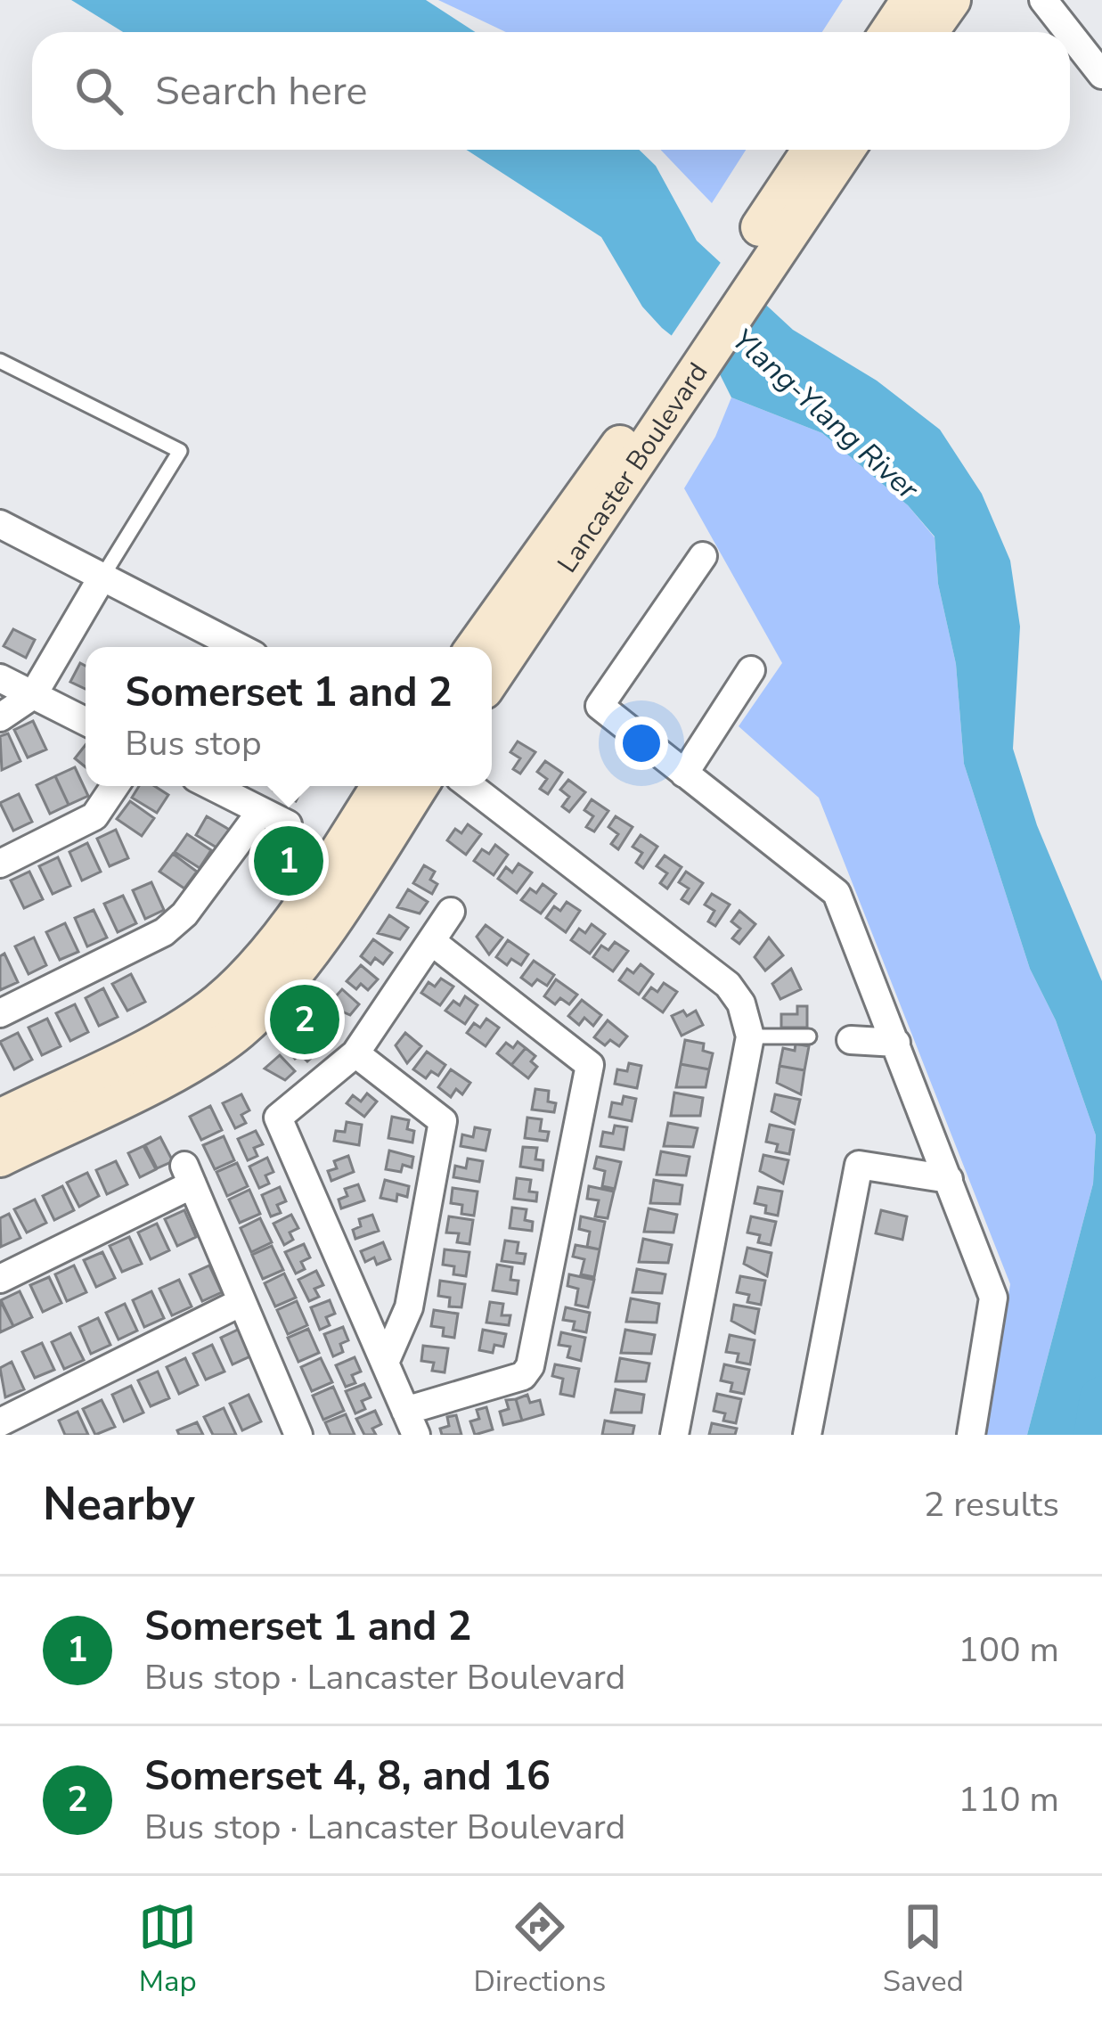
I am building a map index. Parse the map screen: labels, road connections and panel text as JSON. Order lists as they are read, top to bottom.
{
  "streets": {
    "main road": ["Lancaster Boulevard"]
  },
  "water": ["Ylang-Ylang River"],
  "page": {
    "search": "Search here",
    "popup": ["Somerset 1 and 2", "Bus stop"],
    "pins": ["1", "2"],
    "heading": ["Nearby", "2 results"],
    "list": [
      {
        "mark": "1",
        "name": "Somerset 1 and 2",
        "note": "Bus stop · Lancaster Boulevard",
        "value": "100 m"
      },
      {
        "mark": "2",
        "name": "Somerset 4, 8, and 16",
        "note": "Bus stop · Lancaster Boulevard",
        "value": "110 m"
      }
    ],
    "nav": ["Map", "Directions", "Saved"]
  }
}
